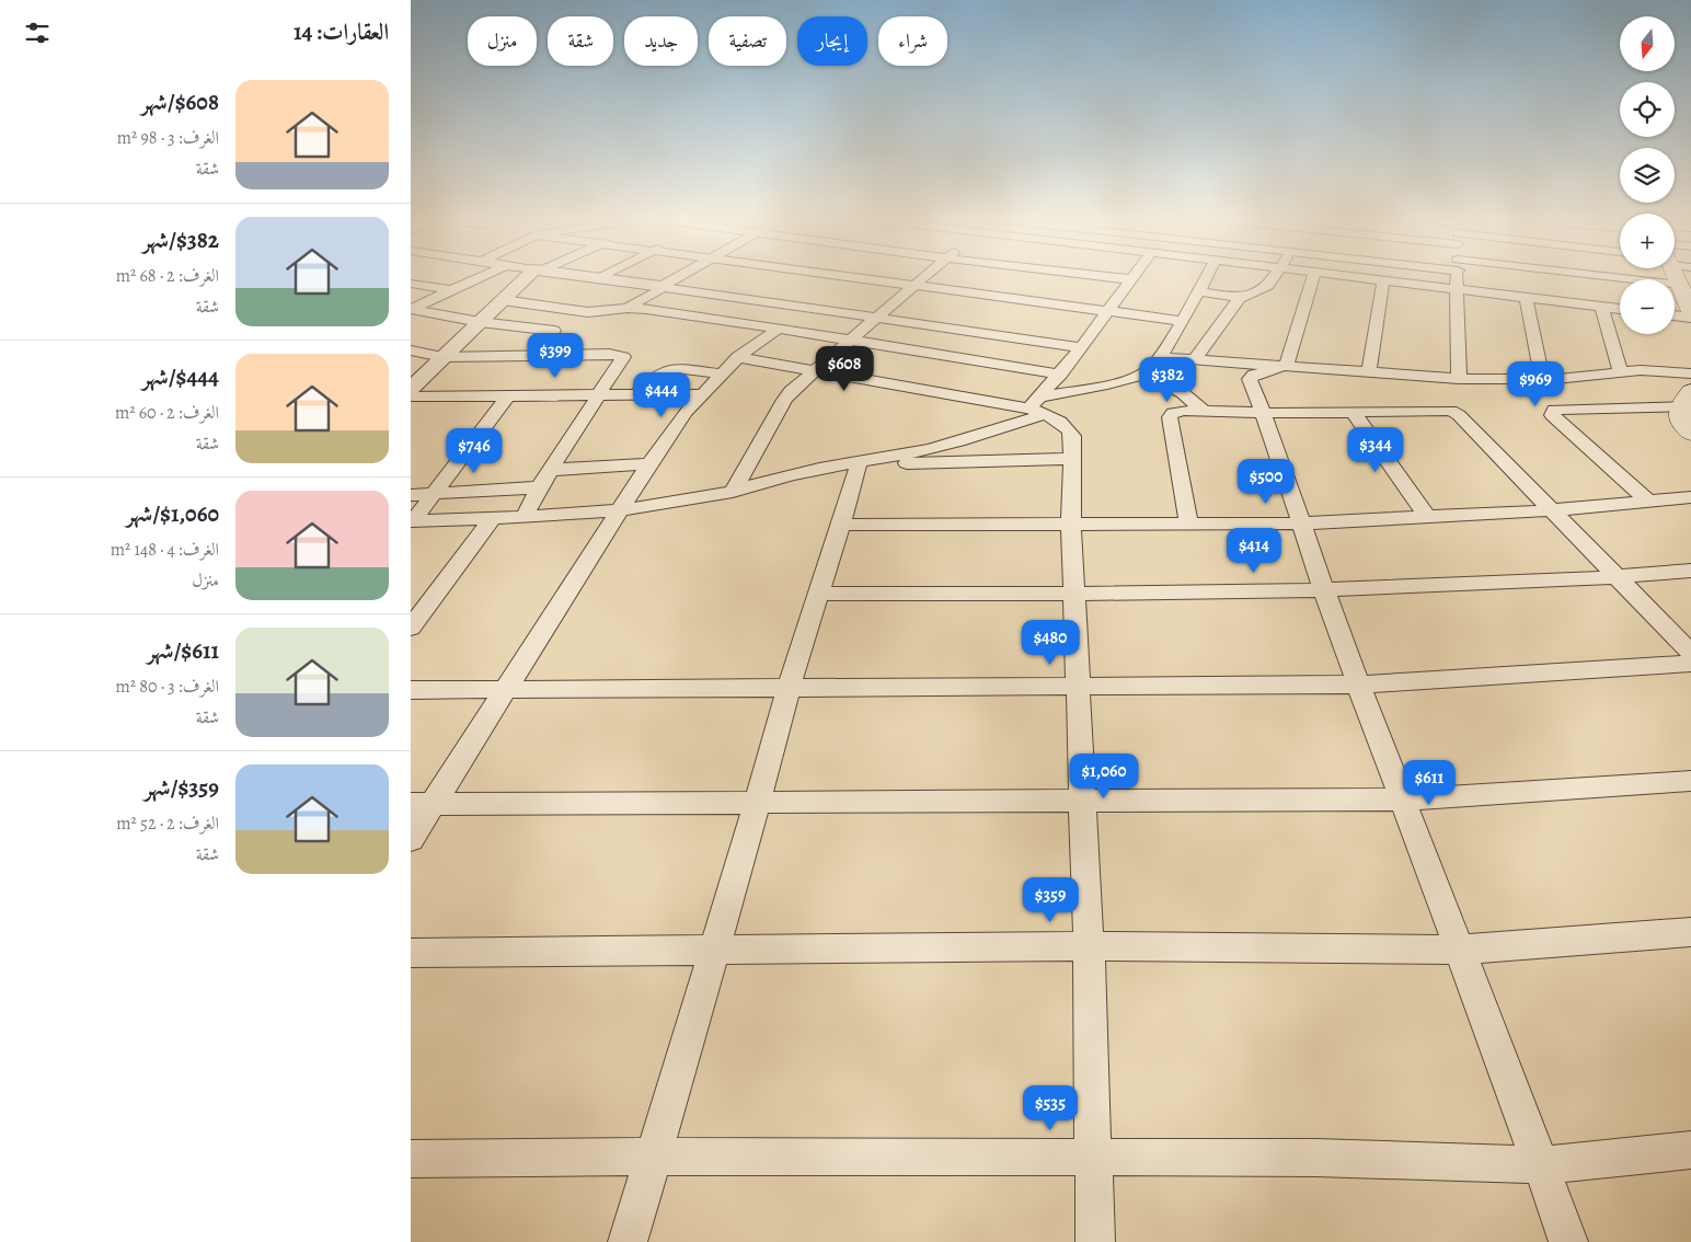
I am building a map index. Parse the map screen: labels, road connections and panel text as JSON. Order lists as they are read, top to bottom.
{
  "north": "bottom",
  "page": {
    "heading": "العقارات: 14",
    "map_buttons": ["+", "−"],
    "chip": [
      "شراء",
      "إيجار",
      "تصفية",
      "جديد",
      "شقة",
      "منزل"
    ],
    "list": [
      {
        "name": "$608/شهر",
        "note": "الغرف: 3 · 98 m² · شقة"
      },
      {
        "name": "$382/شهر",
        "note": "الغرف: 2 · 68 m² · شقة"
      },
      {
        "name": "$444/شهر",
        "note": "الغرف: 2 · 60 m² · شقة"
      },
      {
        "name": "$1,060/شهر",
        "note": "الغرف: 4 · 148 m² · منزل"
      },
      {
        "name": "$611/شهر",
        "note": "الغرف: 3 · 80 m² · شقة"
      },
      {
        "name": "$359/شهر",
        "note": "الغرف: 2 · 52 m² · شقة"
      }
    ],
    "price": [
      "$399",
      "$608",
      "$382",
      "$969",
      "$444",
      "$344",
      "$746",
      "$500",
      "$414",
      "$480",
      "$1,060",
      "$611",
      "$359",
      "$535"
    ]
  }
}
